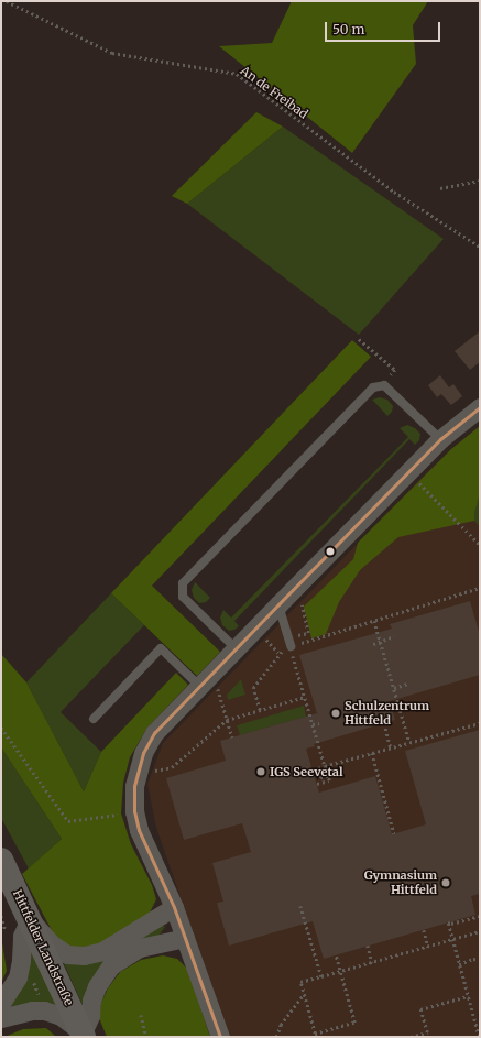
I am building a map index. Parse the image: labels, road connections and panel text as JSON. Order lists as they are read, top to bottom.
{
  "streets": {
    "main road": ["Hittfelder Landstraße"],
    "path": ["An de Freibad"]
  },
  "places": ["Schulzentrum Hittfeld", "IGS Seevetal", "Gymnasium Hittfeld"],
  "scale_bar": "50 m"
}
